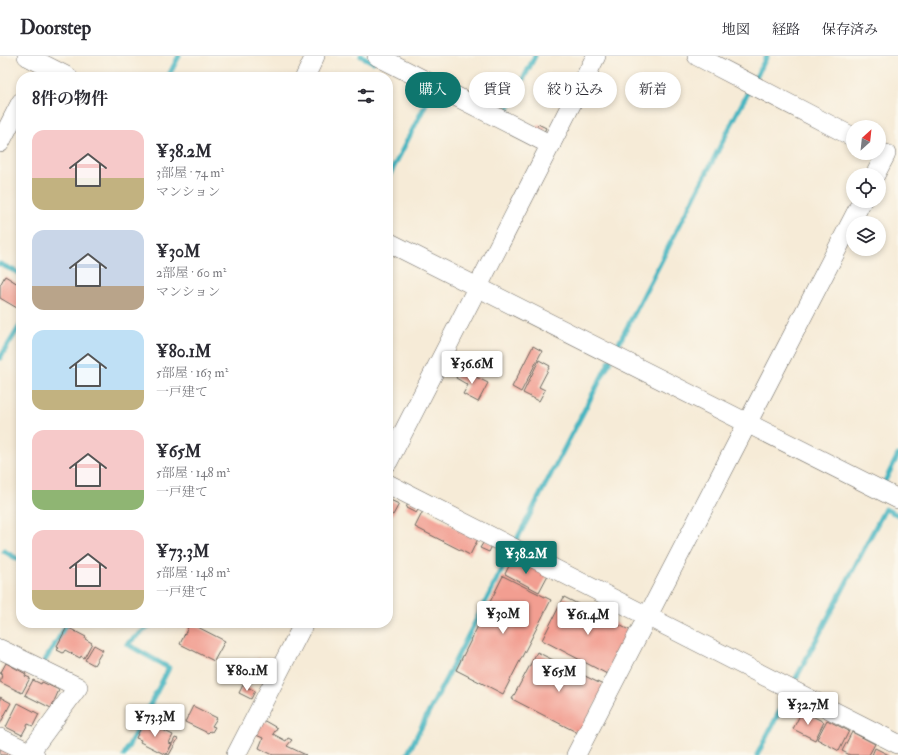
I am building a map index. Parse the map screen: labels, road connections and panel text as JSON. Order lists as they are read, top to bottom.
{
  "north": "top right",
  "page": {
    "header": "Doorstep",
    "nav": ["地図", "経路", "保存済み"],
    "chip": [
      "購入",
      "賃貸",
      "絞り込み",
      "新着"
    ],
    "heading": "8件の物件",
    "list": [
      {
        "name": "¥38.2M",
        "note": "3部屋 · 74 m² · マンション"
      },
      {
        "name": "¥30M",
        "note": "2部屋 · 60 m² · マンション"
      },
      {
        "name": "¥80.1M",
        "note": "5部屋 · 163 m² · 一戸建て"
      },
      {
        "name": "¥65M",
        "note": "5部屋 · 148 m² · 一戸建て"
      },
      {
        "name": "¥73.3M",
        "note": "5部屋 · 148 m² · 一戸建て"
      }
    ],
    "price": [
      "¥36.6M",
      "¥38.2M",
      "¥30M",
      "¥61.4M",
      "¥80.1M",
      "¥65M",
      "¥32.7M",
      "¥73.3M"
    ]
  }
}
